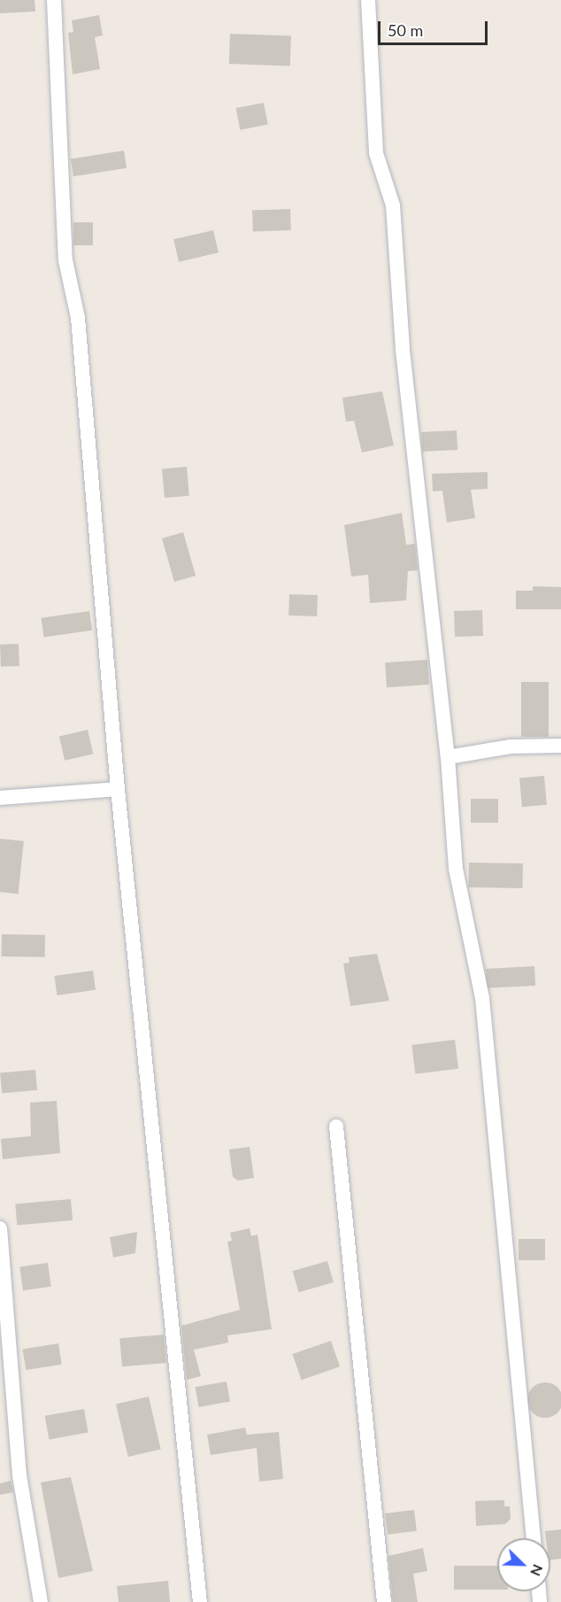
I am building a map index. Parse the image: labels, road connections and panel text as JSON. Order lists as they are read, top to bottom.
{
  "scale_bar": "50 m",
  "north": "bottom right"
}
